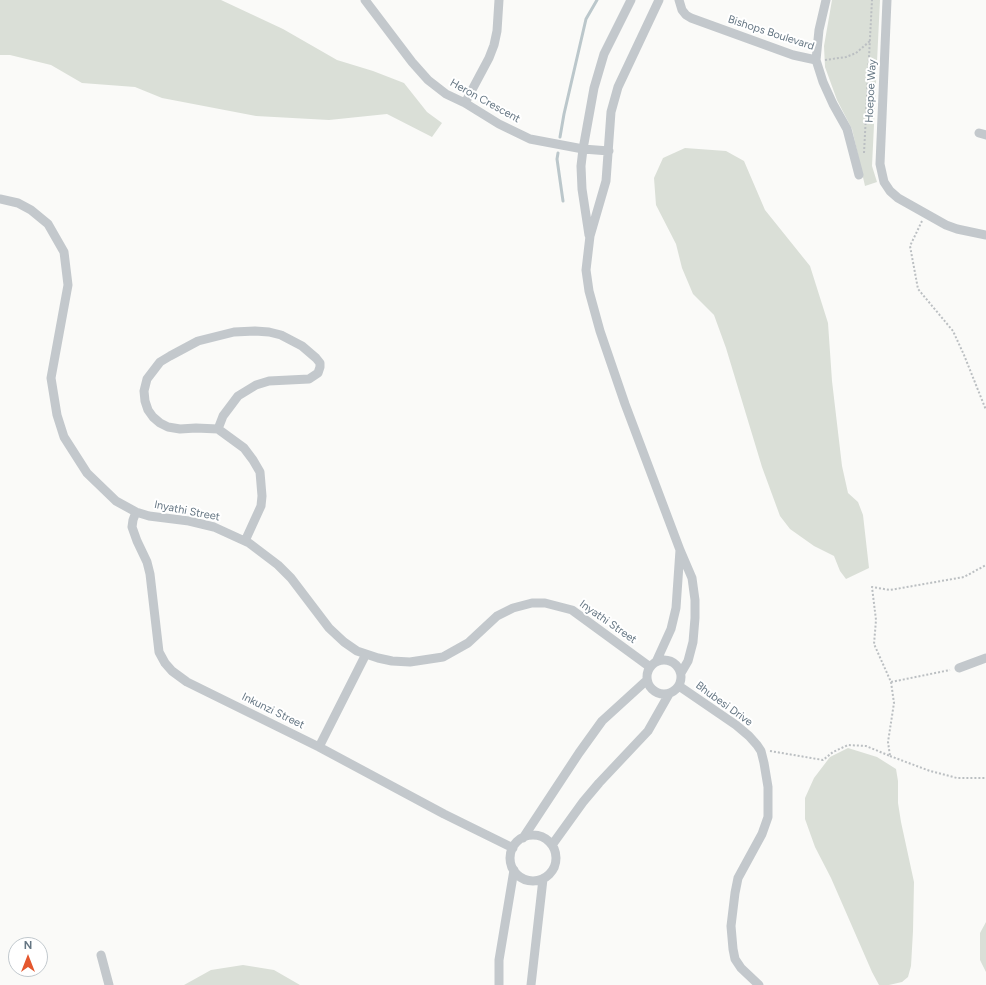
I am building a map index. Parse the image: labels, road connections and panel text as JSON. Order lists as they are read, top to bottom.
{
  "streets": {
    "street": [
      "Bishops Boulevard",
      "Hoepoe Way",
      "Heron Crescent",
      "Inyathi Street",
      "Bhubesi Drive",
      "Inkunzi Street"
    ]
  },
  "crossings": [
    ["Inyathi Street", "Bhubesi Drive"],
    ["Inyathi Street", "Inkunzi Street"]
  ],
  "north": "top"
}
